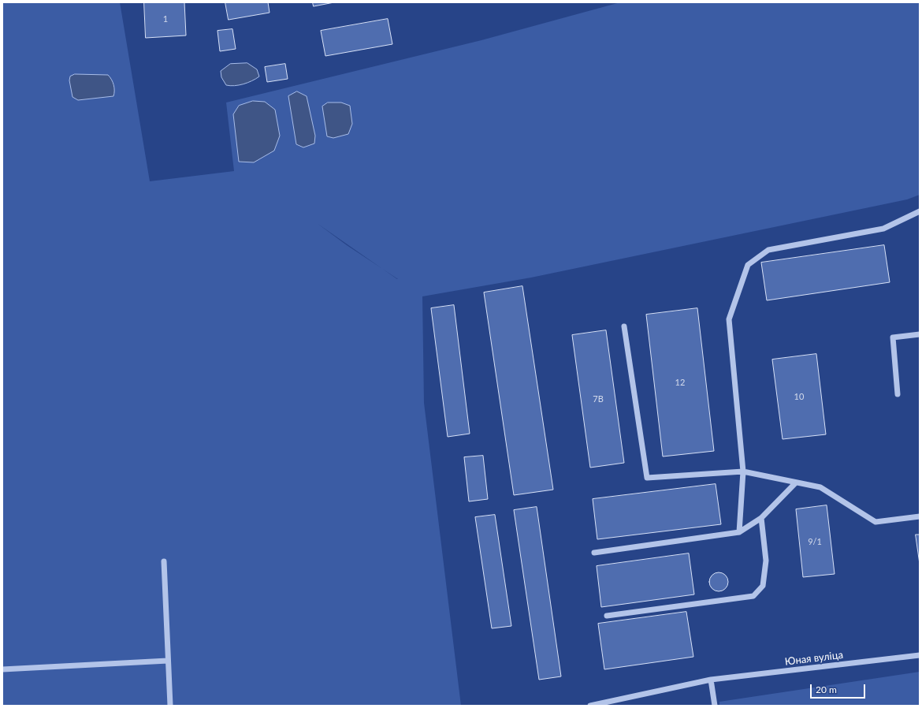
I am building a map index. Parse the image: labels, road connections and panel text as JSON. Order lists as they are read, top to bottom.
{
  "streets": {
    "street": ["Юная вуліца"]
  },
  "house_numbers": [
    "1",
    "12",
    "10",
    "7В",
    "9/1"
  ],
  "scale_bar": "20 m"
}
